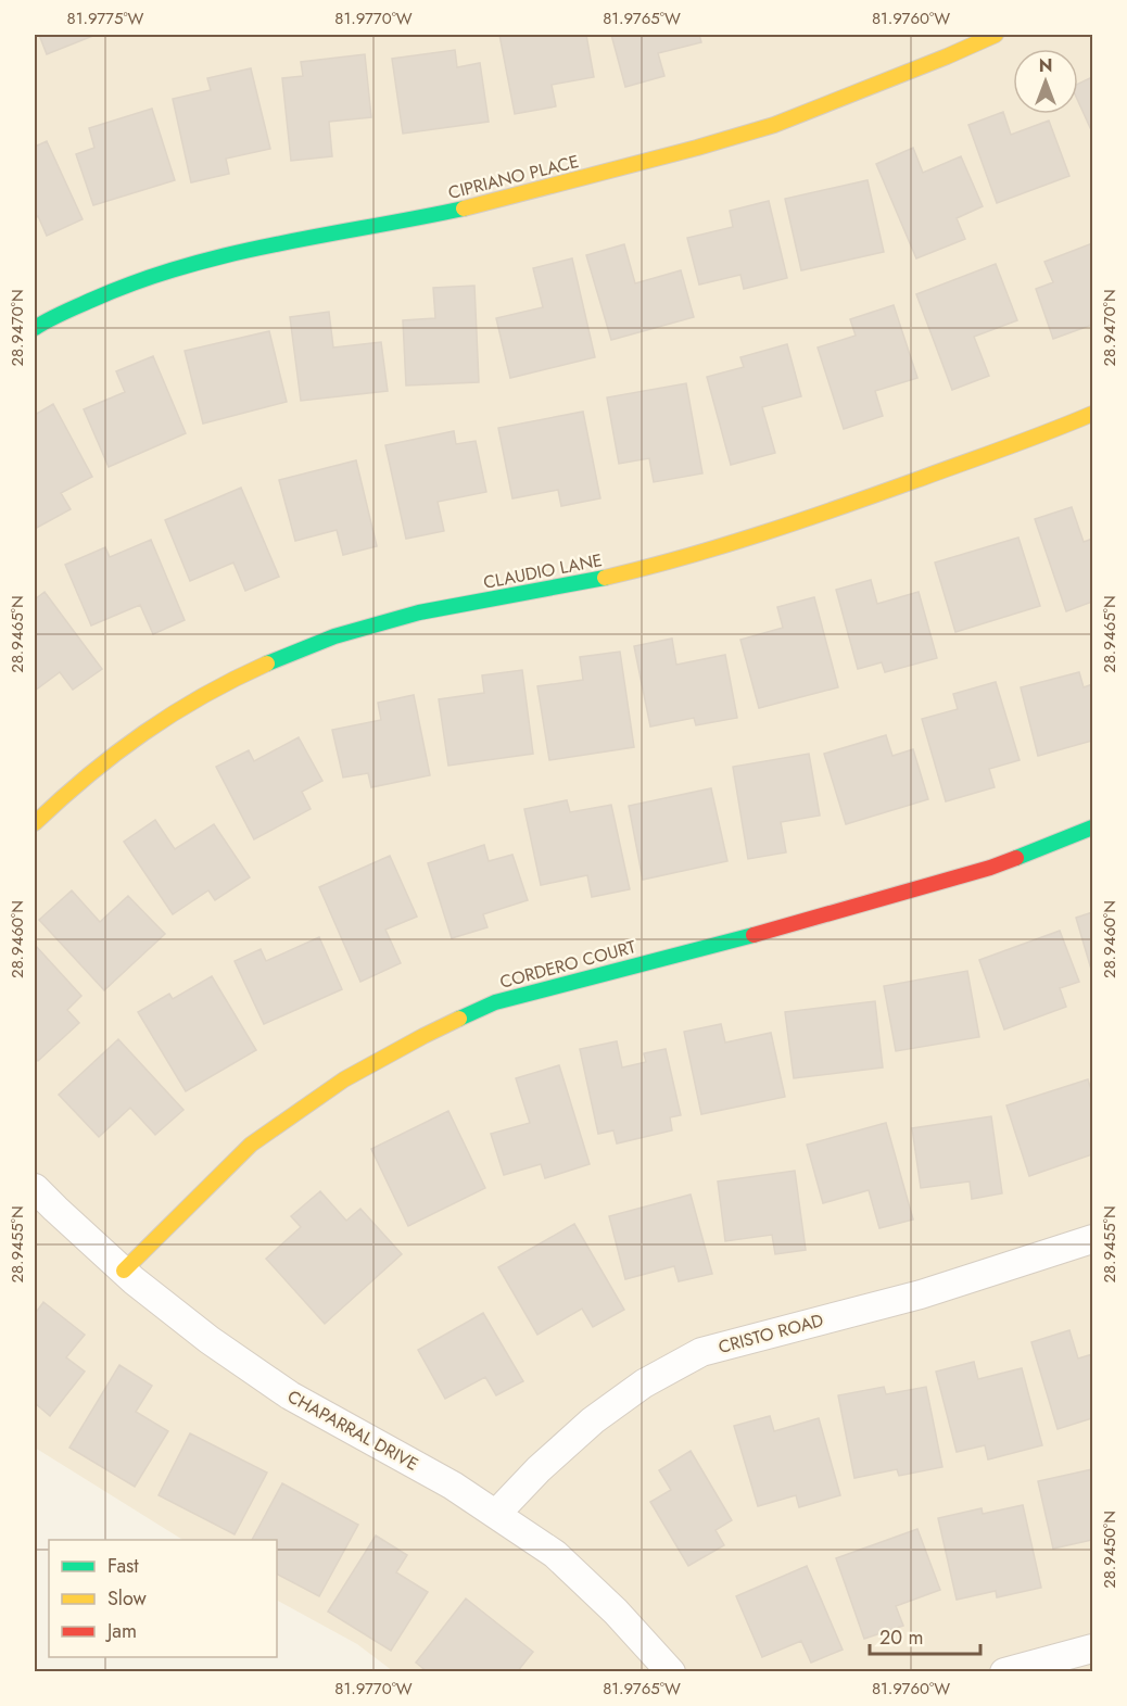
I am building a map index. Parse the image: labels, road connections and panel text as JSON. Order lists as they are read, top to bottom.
{
  "streets": {
    "street": [
      "CIPRIANO PLACE",
      "CLAUDIO LANE",
      "CORDERO COURT",
      "CRISTO ROAD",
      "CHAPARRAL DRIVE"
    ]
  },
  "crossings": [
    ["CORDERO COURT", "CHAPARRAL DRIVE"],
    ["CRISTO ROAD", "CHAPARRAL DRIVE"]
  ],
  "legend": ["Fast", "Slow", "Jam"],
  "scale_bar": "20 m",
  "north": "top",
  "coordinates": [
    "81.9775°W",
    "81.9770°W",
    "81.9765°W",
    "81.9760°W",
    "28.9470°N",
    "28.9465°N",
    "28.9460°N",
    "28.9455°N",
    "28.9450°N"
  ]
}
